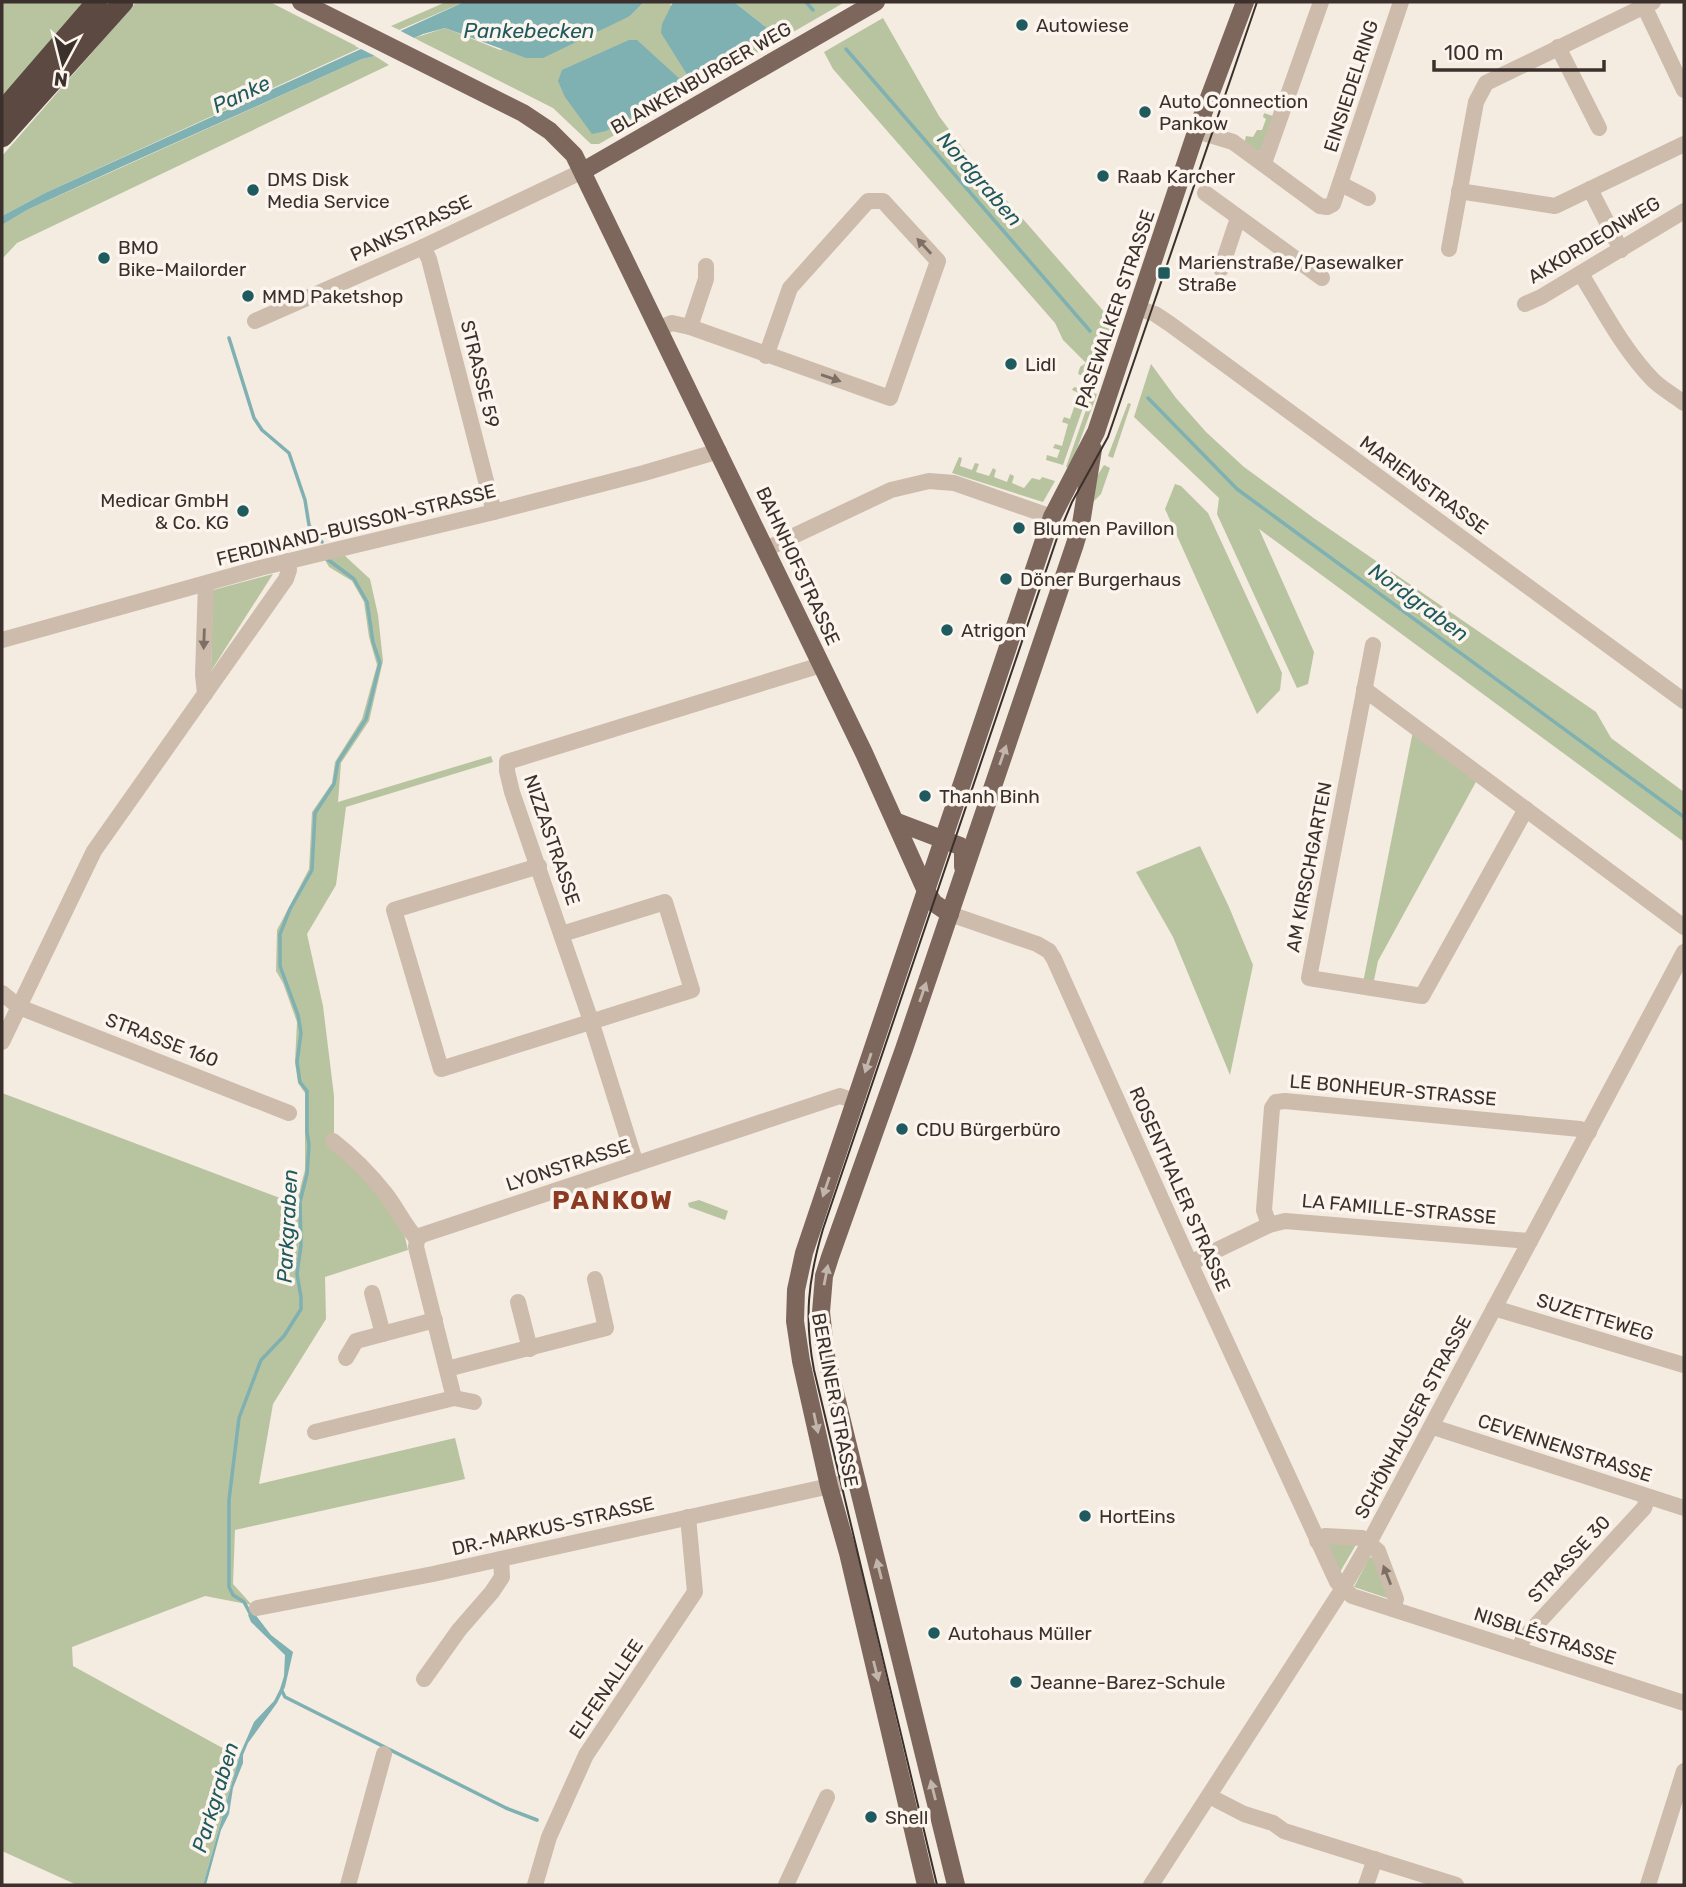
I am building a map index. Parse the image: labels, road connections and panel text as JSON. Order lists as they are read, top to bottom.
{
  "streets": {
    "main road": [
      "BLANKENBURGER WEG",
      "PASEWALKER STRASSE",
      "BAHNHOFSTRASSE",
      "BERLINER STRASSE"
    ],
    "street": [
      "EINSIEDELRING",
      "PANKSTRASSE",
      "AKKORDEONWEG",
      "STRASSE 59",
      "MARIENSTRASSE",
      "FERDINAND-BUISSON-STRASSE",
      "NIZZASTRASSE",
      "AM KIRSCHGARTEN",
      "STRASSE 160",
      "LE BONHEUR-STRASSE",
      "LYONSTRASSE",
      "ROSENTHALER STRASSE",
      "LA FAMILLE-STRASSE",
      "SUZETTEWEG",
      "SCHÖNHAUSER STRASSE",
      "CEVENNENSTRASSE",
      "DR.-MARKUS-STRASSE",
      "STRASSE 30",
      "NISBLÉSTRASSE",
      "ELFENALLEE"
    ]
  },
  "crossings": [
    ["BLANKENBURGER WEG", "PANKSTRASSE"],
    ["BLANKENBURGER WEG", "BAHNHOFSTRASSE"],
    ["EINSIEDELRING", "PASEWALKER STRASSE"],
    ["PANKSTRASSE", "STRASSE 59"],
    ["PANKSTRASSE", "BAHNHOFSTRASSE"],
    ["PASEWALKER STRASSE", "MARIENSTRASSE"],
    ["PASEWALKER STRASSE", "BAHNHOFSTRASSE"],
    ["PASEWALKER STRASSE", "ROSENTHALER STRASSE"],
    ["PASEWALKER STRASSE", "BERLINER STRASSE"],
    ["STRASSE 59", "FERDINAND-BUISSON-STRASSE"],
    ["FERDINAND-BUISSON-STRASSE", "BAHNHOFSTRASSE"],
    ["BAHNHOFSTRASSE", "NIZZASTRASSE"],
    ["BAHNHOFSTRASSE", "BERLINER STRASSE"],
    ["NIZZASTRASSE", "LYONSTRASSE"],
    ["LE BONHEUR-STRASSE", "LA FAMILLE-STRASSE"],
    ["LE BONHEUR-STRASSE", "SCHÖNHAUSER STRASSE"],
    ["LYONSTRASSE", "BERLINER STRASSE"],
    ["ROSENTHALER STRASSE", "LA FAMILLE-STRASSE"],
    ["ROSENTHALER STRASSE", "BERLINER STRASSE"],
    ["ROSENTHALER STRASSE", "SCHÖNHAUSER STRASSE"],
    ["ROSENTHALER STRASSE", "NISBLÉSTRASSE"],
    ["LA FAMILLE-STRASSE", "SCHÖNHAUSER STRASSE"],
    ["SUZETTEWEG", "SCHÖNHAUSER STRASSE"],
    ["BERLINER STRASSE", "DR.-MARKUS-STRASSE"],
    ["SCHÖNHAUSER STRASSE", "CEVENNENSTRASSE"],
    ["SCHÖNHAUSER STRASSE", "NISBLÉSTRASSE"],
    ["CEVENNENSTRASSE", "STRASSE 30"],
    ["DR.-MARKUS-STRASSE", "ELFENALLEE"],
    ["STRASSE 30", "NISBLÉSTRASSE"]
  ],
  "districts": ["PANKOW"],
  "water": [
    "Pankebecken",
    "Panke",
    "Nordgraben",
    "Parkgraben"
  ],
  "places": {
    "other": [
      "Autowiese",
      "Auto Connection Pankow",
      "Raab Karcher",
      "DMS Disk Media Service",
      "BMO Bike-Mailorder",
      "MMD Paketshop",
      "Lidl",
      "Medicar GmbH & Co. KG",
      "Blumen Pavillon",
      "Döner Burgerhaus",
      "Atrigon",
      "Thanh Binh",
      "CDU Bürgerbüro",
      "HortEins",
      "Autohaus Müller",
      "Jeanne-Barez-Schule",
      "Shell"
    ],
    "transit": ["Marienstraße/Pasewalker Straße"]
  },
  "scale_bar": "100 m",
  "north": "bottom"
}
